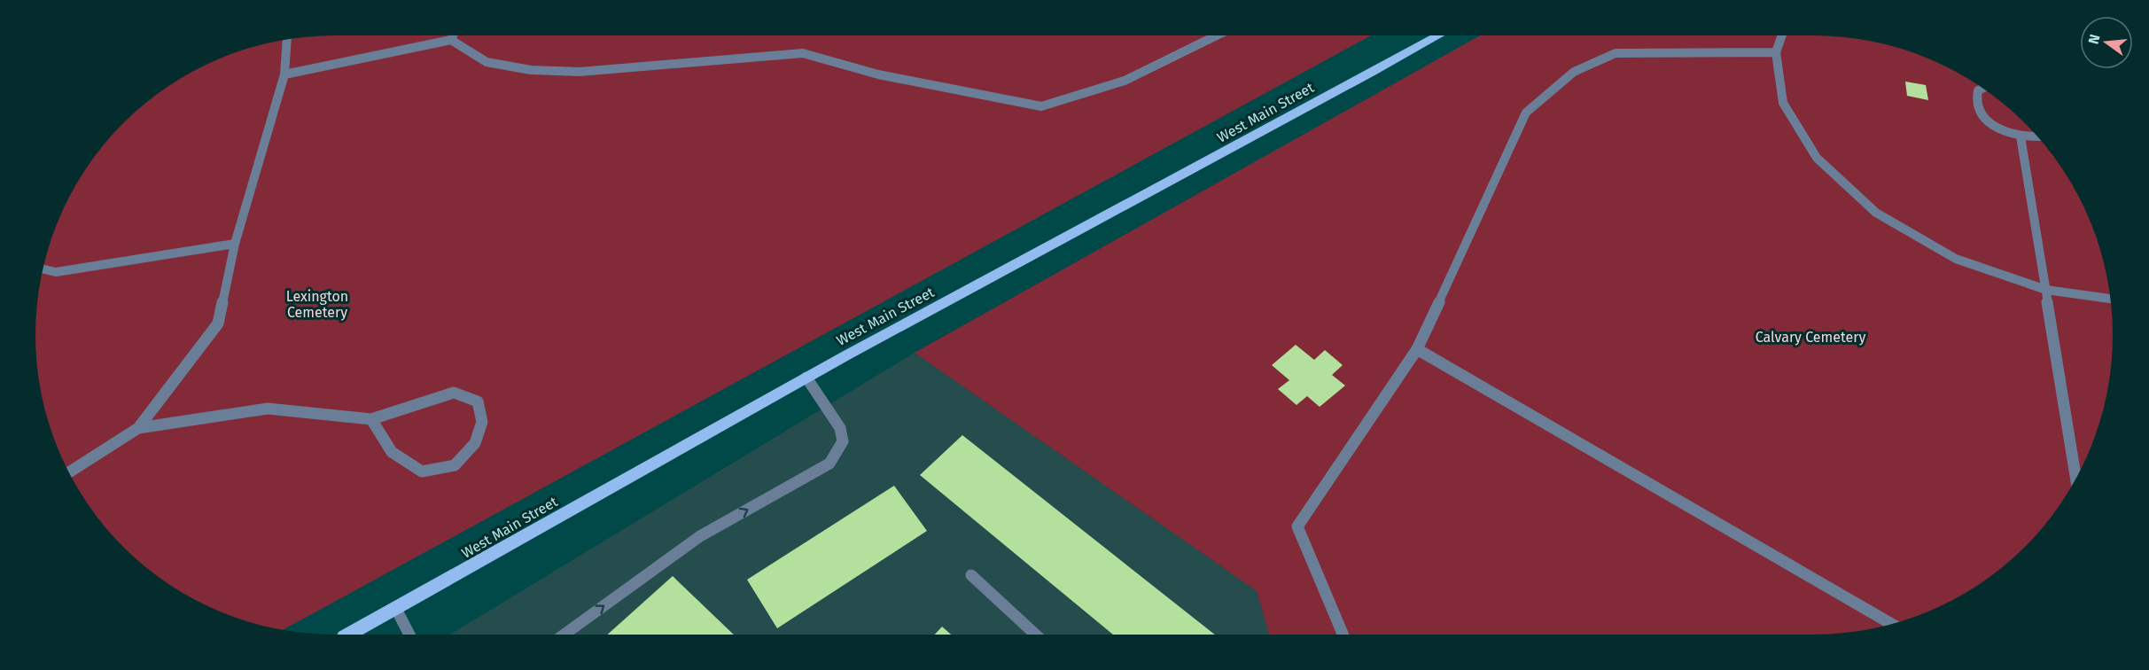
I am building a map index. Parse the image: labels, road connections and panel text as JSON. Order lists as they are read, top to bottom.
{
  "streets": {
    "main road": ["West Main Street"]
  },
  "parks": ["Lexington Cemetery", "Calvary Cemetery"],
  "north": "left"
}
